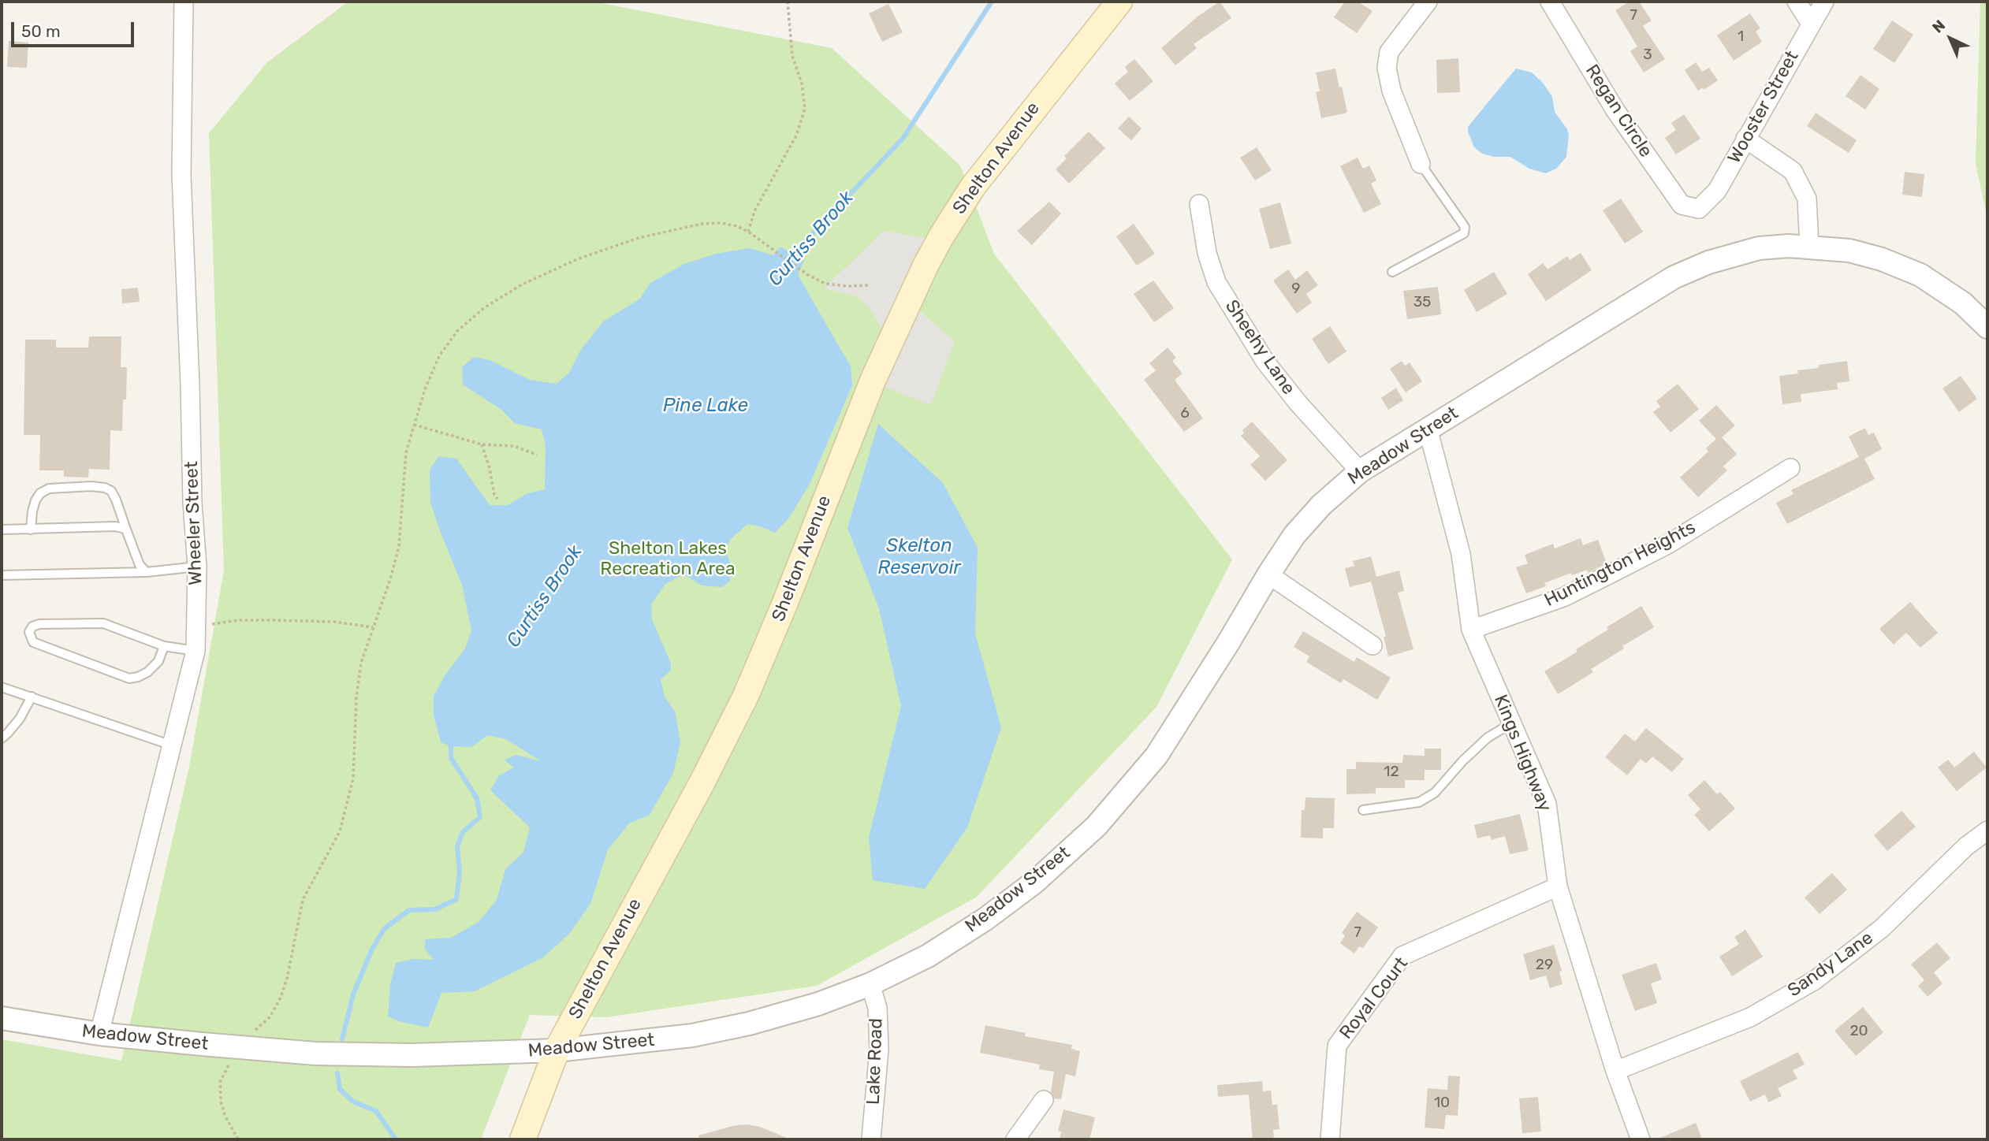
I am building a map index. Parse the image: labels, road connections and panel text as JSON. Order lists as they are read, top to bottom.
{
  "streets": {
    "main road": ["Shelton Avenue"],
    "street": [
      "Wooster Street",
      "Regan Circle",
      "Sheehy Lane",
      "Meadow Street",
      "Wheeler Street",
      "Huntington Heights",
      "Kings Highway",
      "Sandy Lane",
      "Royal Court",
      "Lake Road"
    ]
  },
  "crossings": [
    ["Wooster Street", "Regan Circle"],
    ["Shelton Avenue", "Meadow Street"],
    ["Sheehy Lane", "Meadow Street"],
    ["Meadow Street", "Wheeler Street"],
    ["Meadow Street", "Kings Highway"],
    ["Meadow Street", "Lake Road"],
    ["Huntington Heights", "Kings Highway"],
    ["Kings Highway", "Sandy Lane"],
    ["Kings Highway", "Royal Court"]
  ],
  "water": ["Curtiss Brook", "Pine Lake", "Skelton Reservoir"],
  "parks": ["Shelton Lakes Recreation Area"],
  "house_numbers": [
    "7",
    "1",
    "3",
    "9",
    "35",
    "6",
    "12",
    "7",
    "29",
    "20",
    "10"
  ],
  "scale_bar": "50 m",
  "north": "top left"
}
